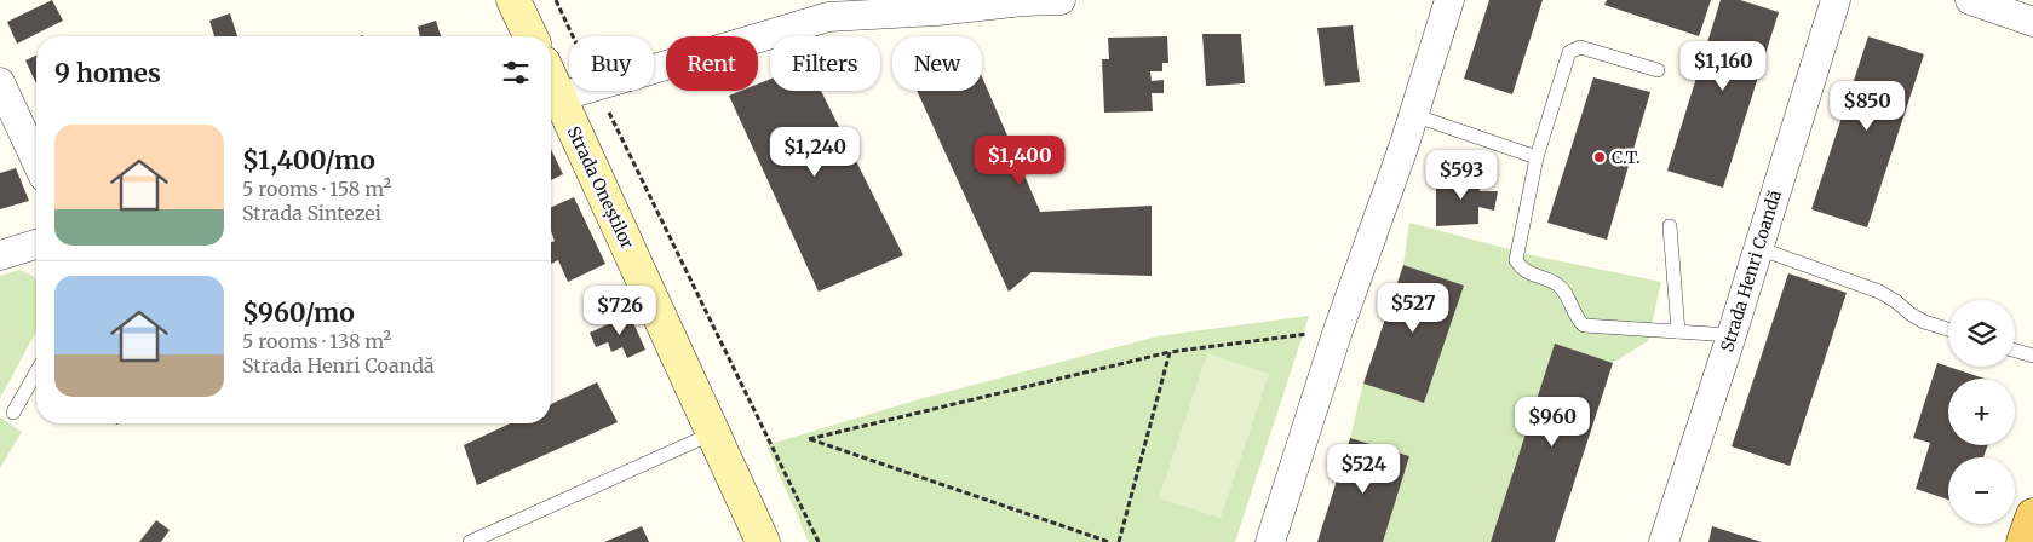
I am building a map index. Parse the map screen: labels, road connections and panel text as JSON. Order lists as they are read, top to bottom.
{
  "streets": {
    "street": ["Strada Oneștilor", "Strada Henri Coandă"]
  },
  "places": ["C.T."],
  "page": {
    "chip": [
      "Buy",
      "Rent",
      "Filters",
      "New"
    ],
    "heading": "9 homes",
    "price": [
      "$1,160",
      "$850",
      "$1,240",
      "$1,400",
      "$593",
      "$527",
      "$726",
      "$960",
      "$524"
    ],
    "list": [
      {
        "name": "$1,400/mo",
        "note": "5 rooms · 158 m² · Strada Sintezei"
      },
      {
        "name": "$960/mo",
        "note": "5 rooms · 138 m² · Strada Henri Coandă"
      }
    ],
    "map_buttons": ["+", "−"]
  }
}
